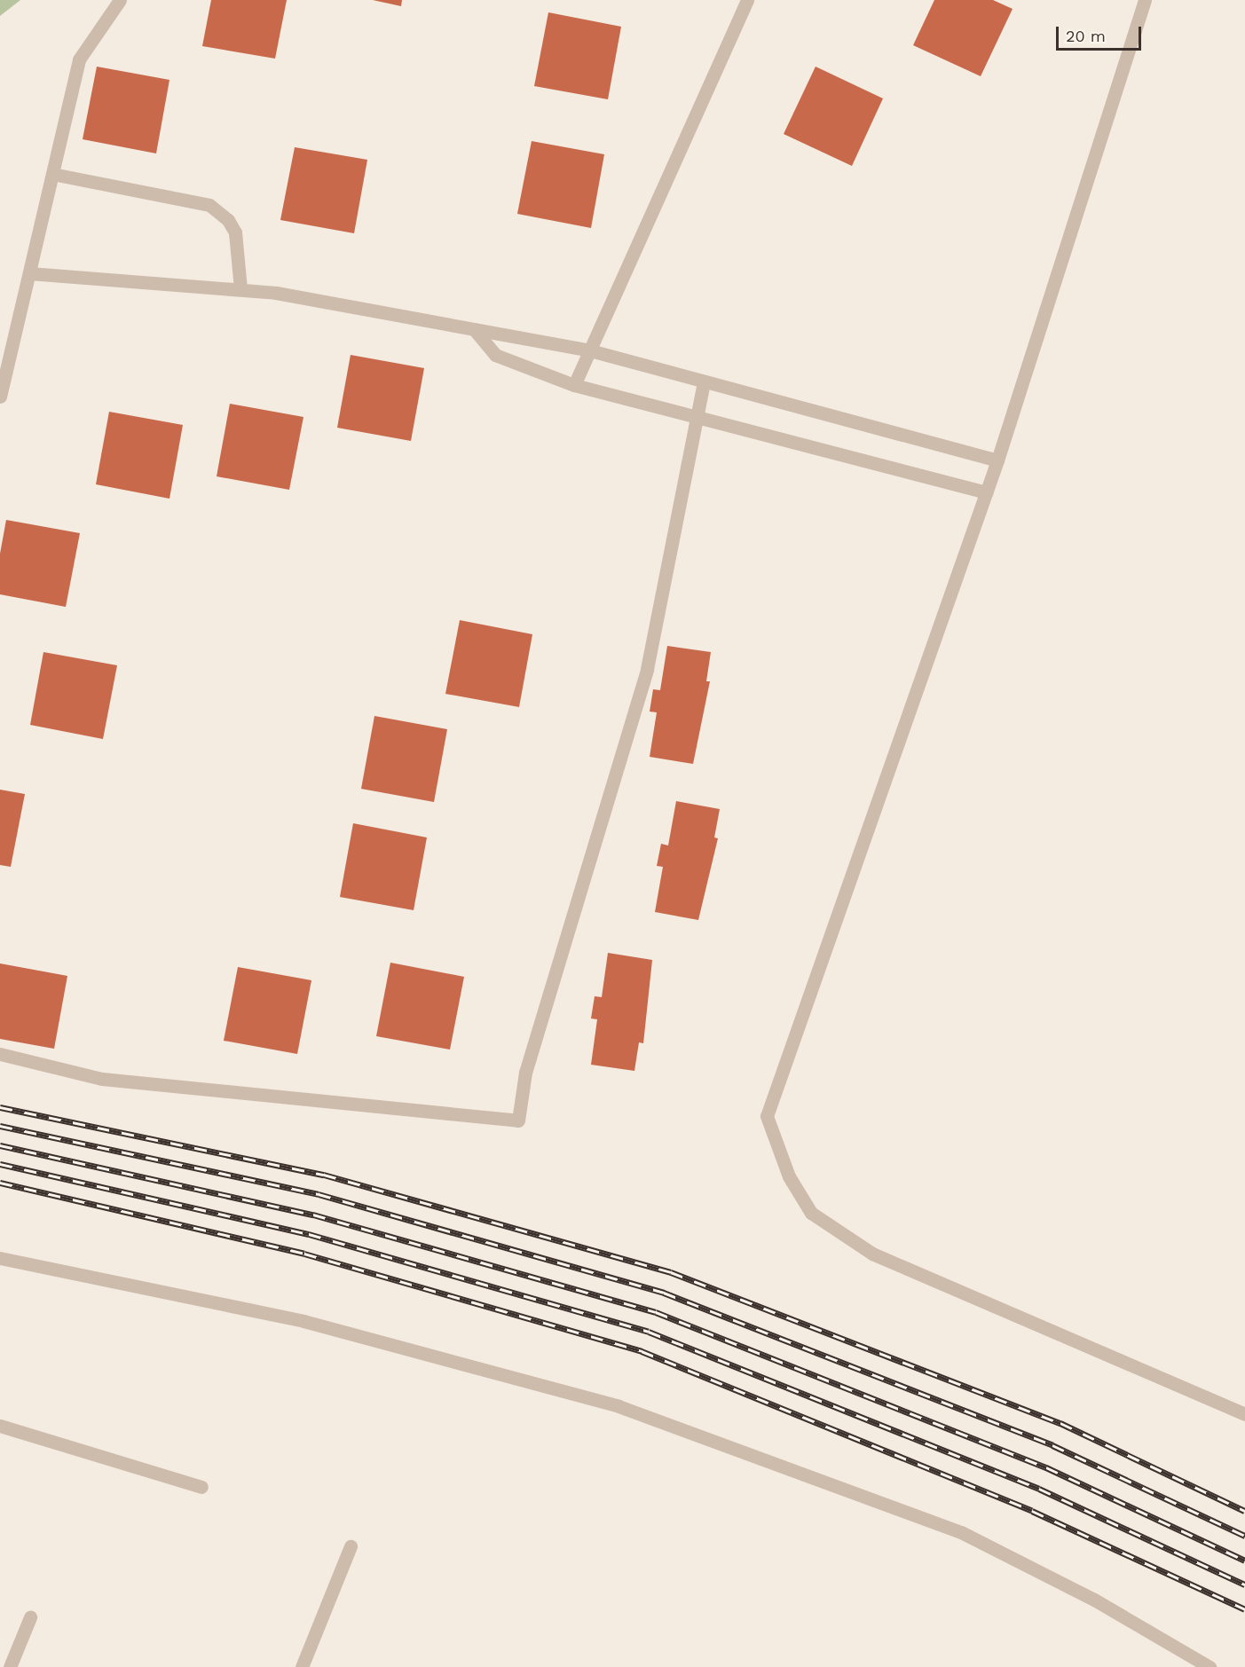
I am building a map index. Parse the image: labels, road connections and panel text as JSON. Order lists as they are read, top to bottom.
{
  "scale_bar": "20 m"
}
